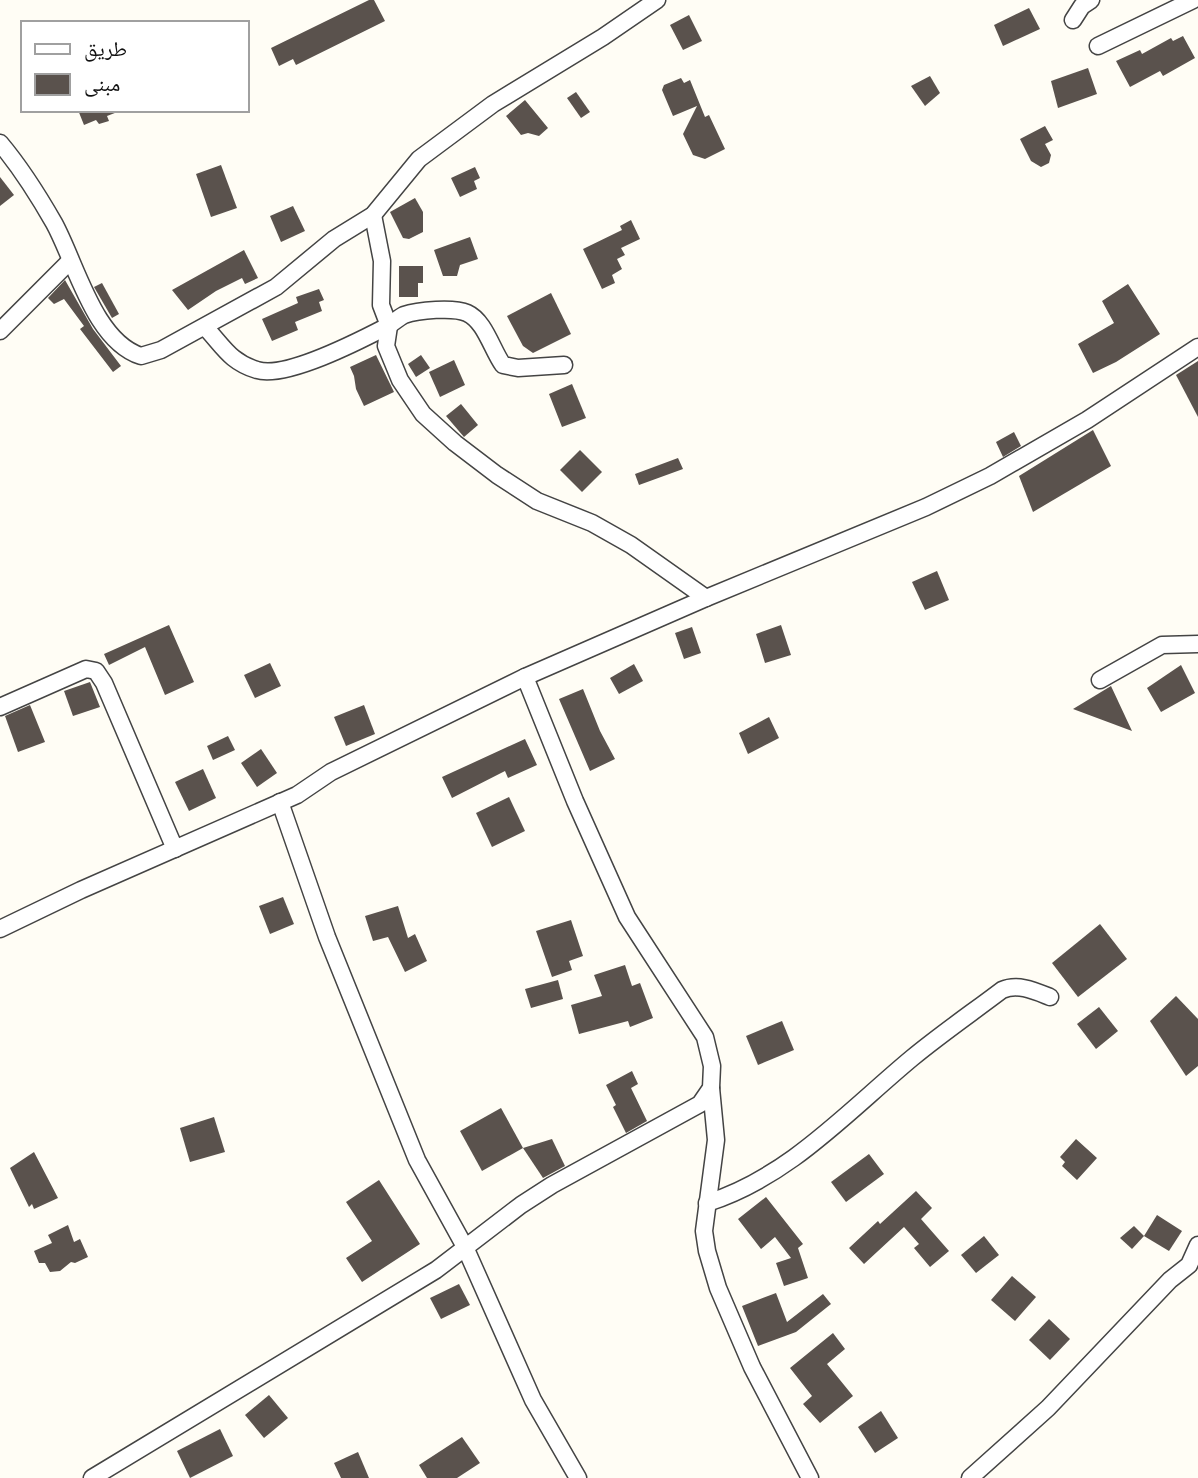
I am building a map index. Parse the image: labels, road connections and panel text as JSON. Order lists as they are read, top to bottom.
{
  "legend": ["طريق", "مبنى"]
}
